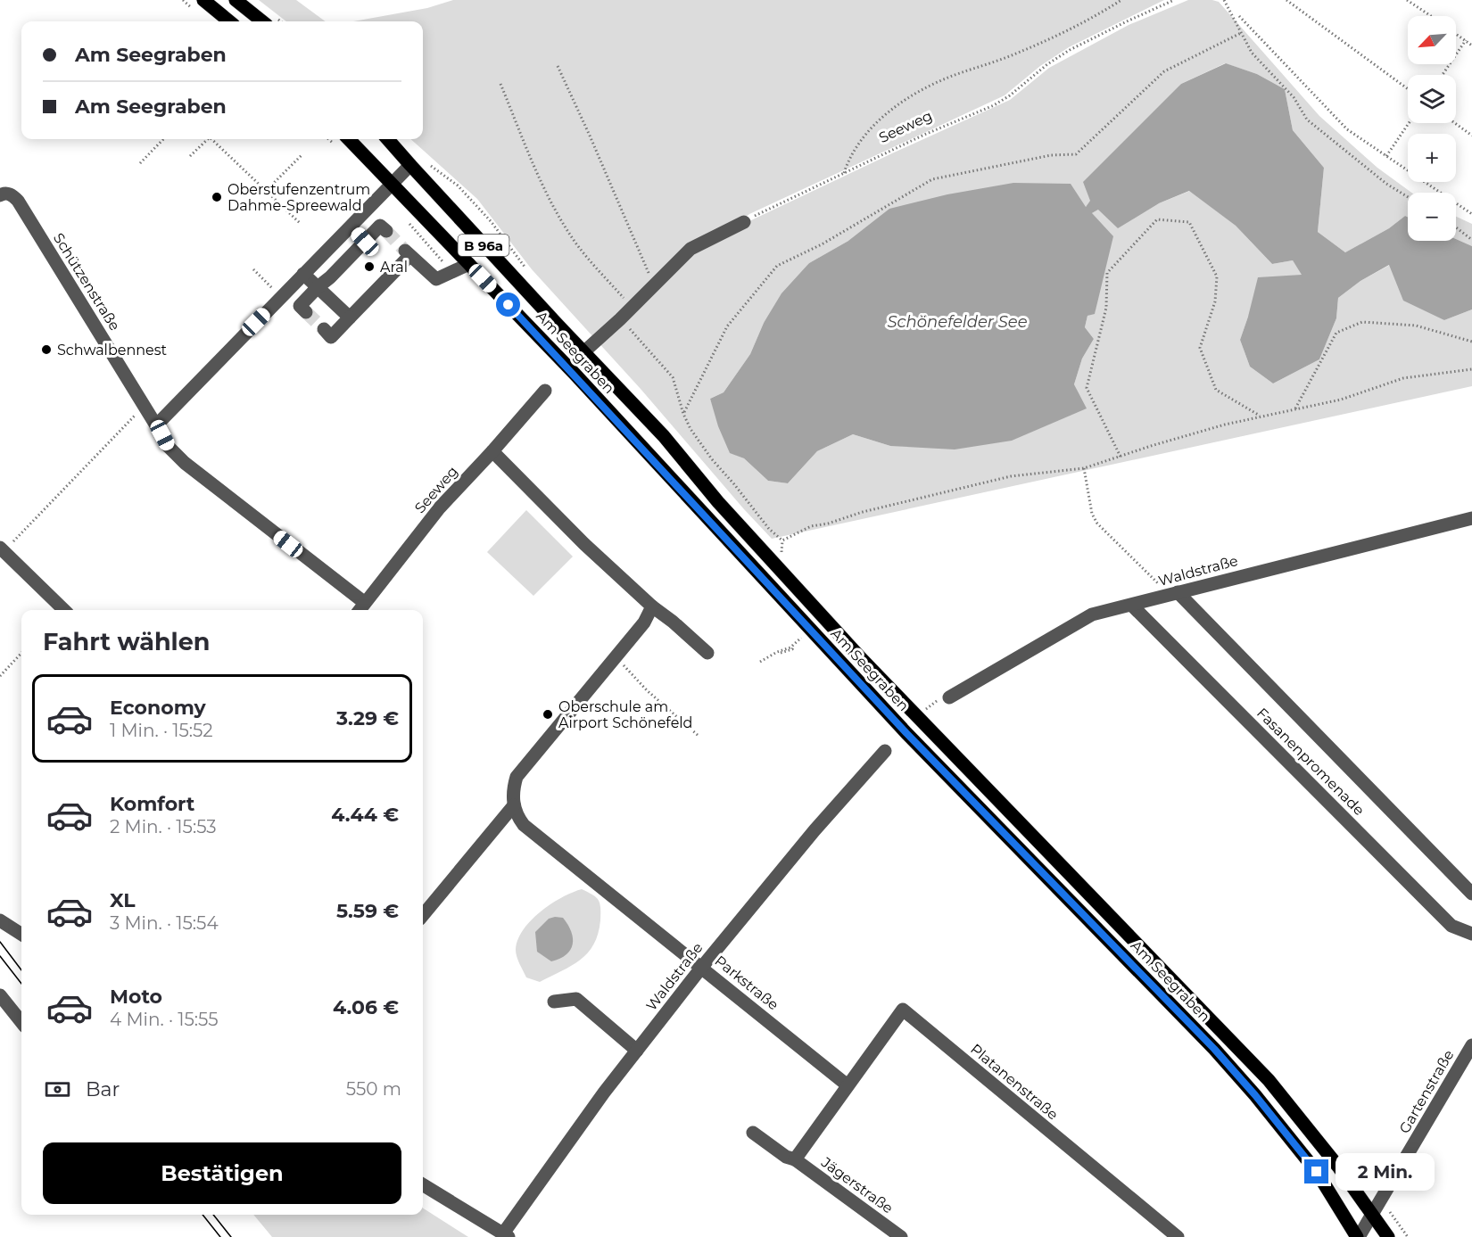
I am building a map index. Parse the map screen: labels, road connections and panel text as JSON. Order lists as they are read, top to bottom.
{
  "streets": {
    "main road": ["B 96a", "Am Seegraben"],
    "street": [
      "Seeweg",
      "Schützenstraße",
      "Waldstraße",
      "Fasanenpromenade",
      "Parkstraße",
      "Platanenstraße",
      "Gartenstraße",
      "Jägerstraße"
    ]
  },
  "crossings": [
    ["Seeweg", "Schützenstraße"],
    ["Am Seegraben", "Gartenstraße"],
    ["Waldstraße", "Fasanenpromenade"],
    ["Waldstraße", "Parkstraße"],
    ["Parkstraße", "Platanenstraße"]
  ],
  "water": ["Schönefelder See"],
  "places": [
    "Oberstufenzentrum Dahme-Spreewald",
    "Aral",
    "Schwalbennest",
    "Oberschule am Airport Schönefeld"
  ],
  "north": "bottom left",
  "page": {
    "map_buttons": ["+", "−"],
    "banner": ["Am Seegraben", "Am Seegraben"],
    "heading": "Fahrt wählen",
    "list": [
      {
        "name": "Economy",
        "note": "1 Min. · 15:52",
        "value": "3.29 €"
      },
      {
        "name": "Komfort",
        "note": "2 Min. · 15:53",
        "value": "4.44 €"
      },
      {
        "name": "XL",
        "note": "3 Min. · 15:54",
        "value": "5.59 €"
      },
      {
        "name": "Moto",
        "note": "4 Min. · 15:55",
        "value": "4.06 €"
      }
    ],
    "pay": ["Bar", "550 m"],
    "buttons": "Bestätigen",
    "bubble": "2 Min."
  }
}
